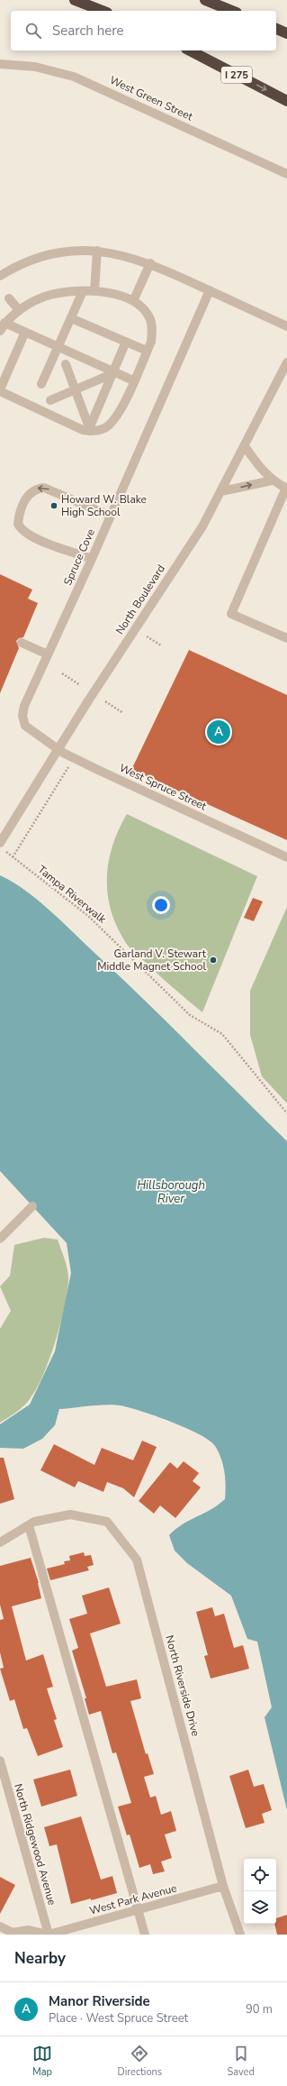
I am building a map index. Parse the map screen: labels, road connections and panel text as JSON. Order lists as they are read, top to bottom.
{
  "streets": {
    "highway": ["I 275"],
    "street": [
      "West Green Street",
      "Spruce Cove",
      "North Boulevard",
      "West Spruce Street",
      "North Riverside Drive",
      "North Ridgewood Avenue",
      "West Park Avenue"
    ],
    "path": ["Tampa Riverwalk"]
  },
  "crossings": [
    ["Spruce Cove", "West Spruce Street"],
    ["North Riverside Drive", "West Park Avenue"],
    ["North Ridgewood Avenue", "West Park Avenue"]
  ],
  "water": ["Hillsborough River"],
  "places": ["Howard W. Blake High School", "Garland V. Stewart Middle Magnet School"],
  "page": {
    "search": "Search here",
    "pins": "A",
    "heading": "Nearby",
    "list": [
      {
        "mark": "A",
        "name": "Manor Riverside",
        "note": "Place · West Spruce Street",
        "value": "90 m"
      }
    ],
    "nav": ["Map", "Directions", "Saved"]
  }
}
